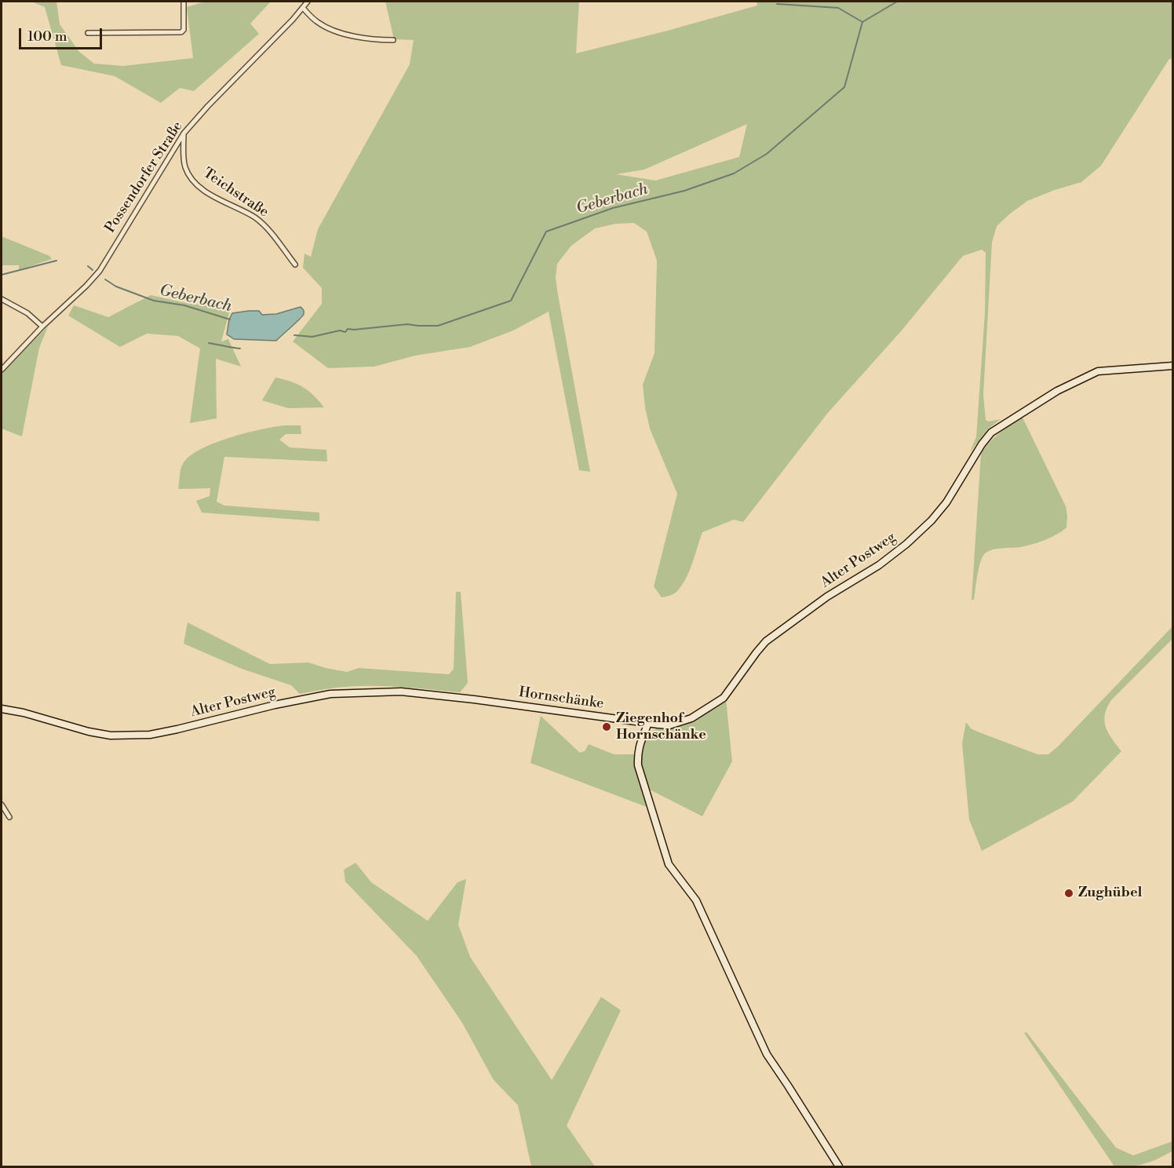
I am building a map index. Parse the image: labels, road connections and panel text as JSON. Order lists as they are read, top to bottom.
{
  "streets": {
    "street": [
      "Possendorfer Straße",
      "Teichstraße",
      "Alter Postweg",
      "Hornschänke"
    ]
  },
  "crossings": [
    ["Possendorfer Straße", "Teichstraße"],
    ["Alter Postweg", "Hornschänke"]
  ],
  "water": ["Geberbach"],
  "places": ["Ziegenhof Hornschänke", "Zughübel"],
  "scale_bar": "100 m"
}
